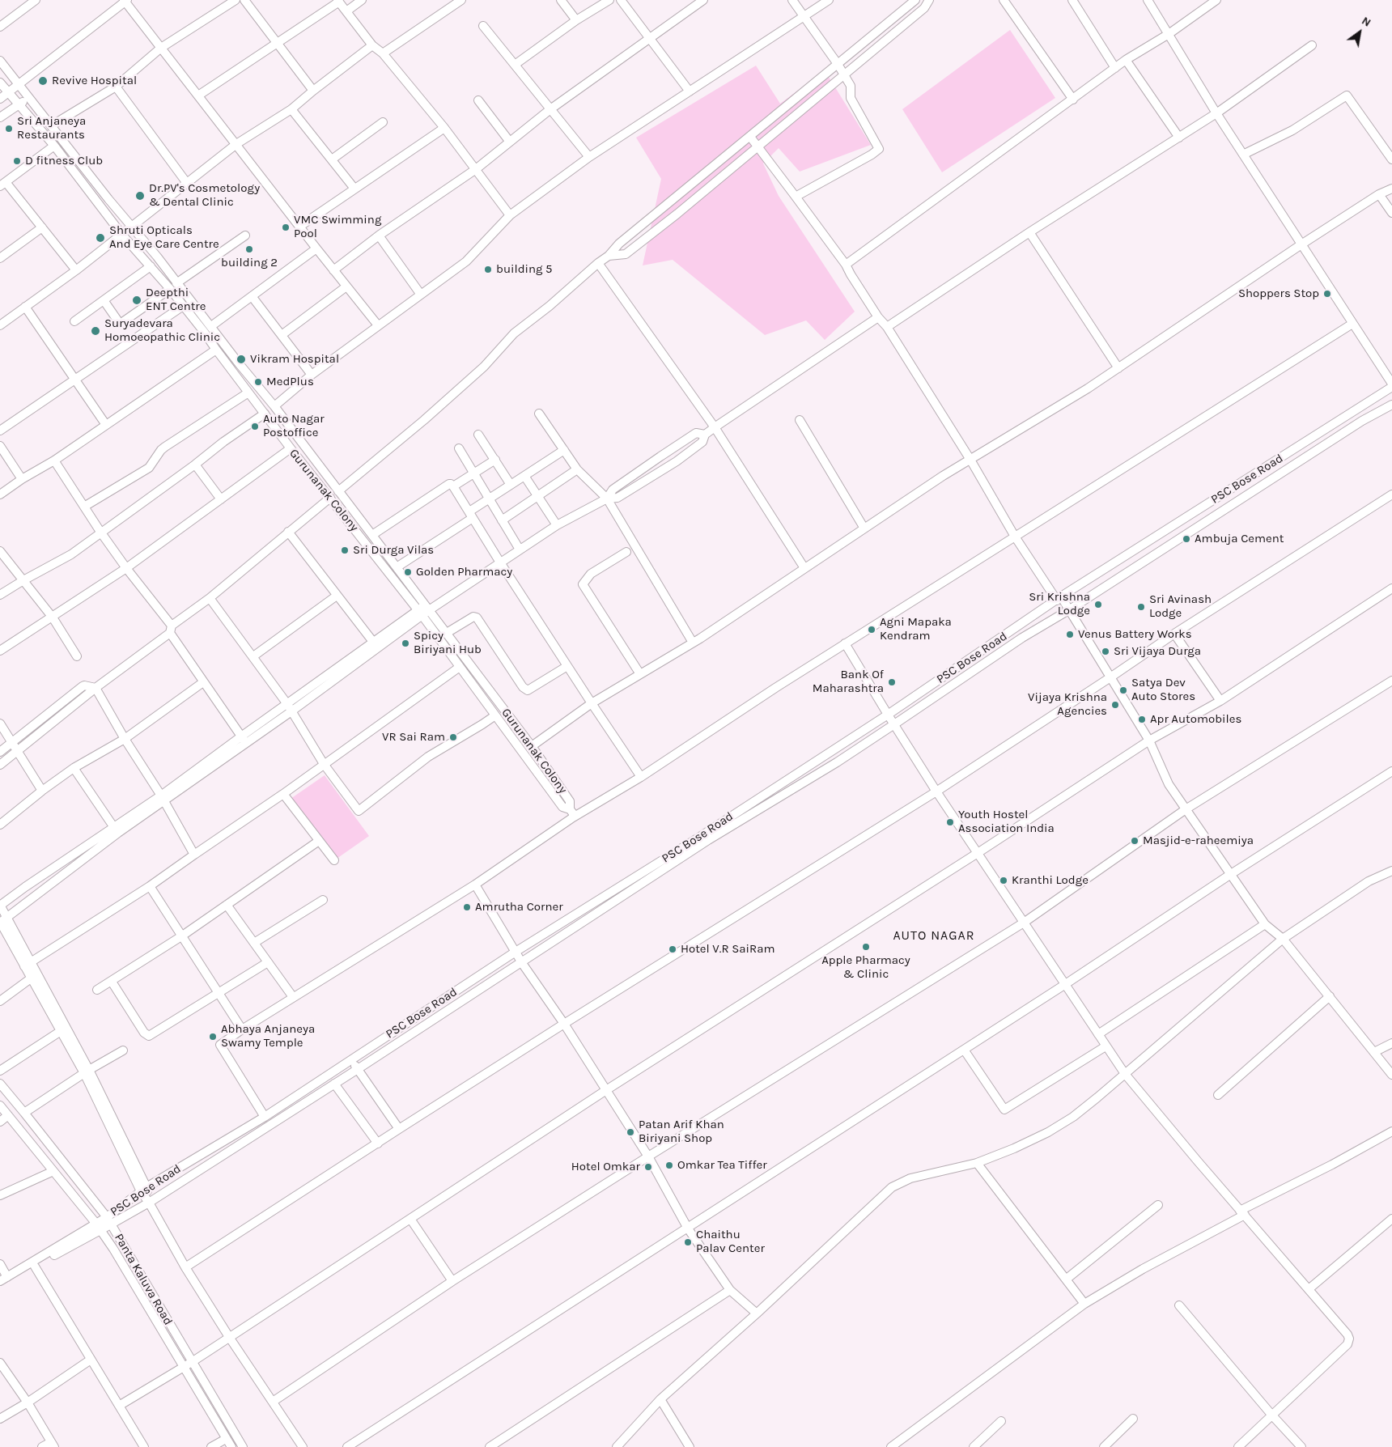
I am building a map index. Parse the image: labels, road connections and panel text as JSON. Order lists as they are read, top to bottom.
{
  "streets": {
    "street": ["PSC Bose Road", "Gurunanak Colony", "Panta Kaluva Road"]
  },
  "crossings": [
    ["PSC Bose Road", "Panta Kaluva Road"]
  ],
  "districts": ["AUTO NAGAR"],
  "places": [
    "Revive Hospital",
    "Sri Anjaneya Restaurants",
    "D fitness Club",
    "Dr.PV's Cosmetology & Dental Clinic",
    "VMC Swimming Pool",
    "Shruti Opticals And Eye Care Centre",
    "building 2",
    "building 5",
    "Shoppers Stop",
    "Deepthi ENT Centre",
    "Suryadevara Homoeopathic Clinic",
    "Vikram Hospital",
    "MedPlus",
    "Auto Nagar Postoffice",
    "Ambuja Cement",
    "Sri Durga Vilas",
    "Golden Pharmacy",
    "Sri Krishna Lodge",
    "Sri Avinash Lodge",
    "Agni Mapaka Kendram",
    "Venus Battery Works",
    "Spicy Biriyani Hub",
    "Sri Vijaya Durga",
    "Bank Of Maharashtra",
    "Satya Dev Auto Stores",
    "Vijaya Krishna Agencies",
    "Apr Automobiles",
    "VR Sai Ram",
    "Youth Hostel Association India",
    "Masjid-e-raheemiya",
    "Kranthi Lodge",
    "Amrutha Corner",
    "Apple Pharmacy & Clinic",
    "Hotel V.R SaiRam",
    "Abhaya Anjaneya Swamy Temple",
    "Patan Arif Khan Biriyani Shop",
    "Omkar Tea Tiffer",
    "Hotel Omkar",
    "Chaithu Palav Center"
  ],
  "north": "top right"
}
